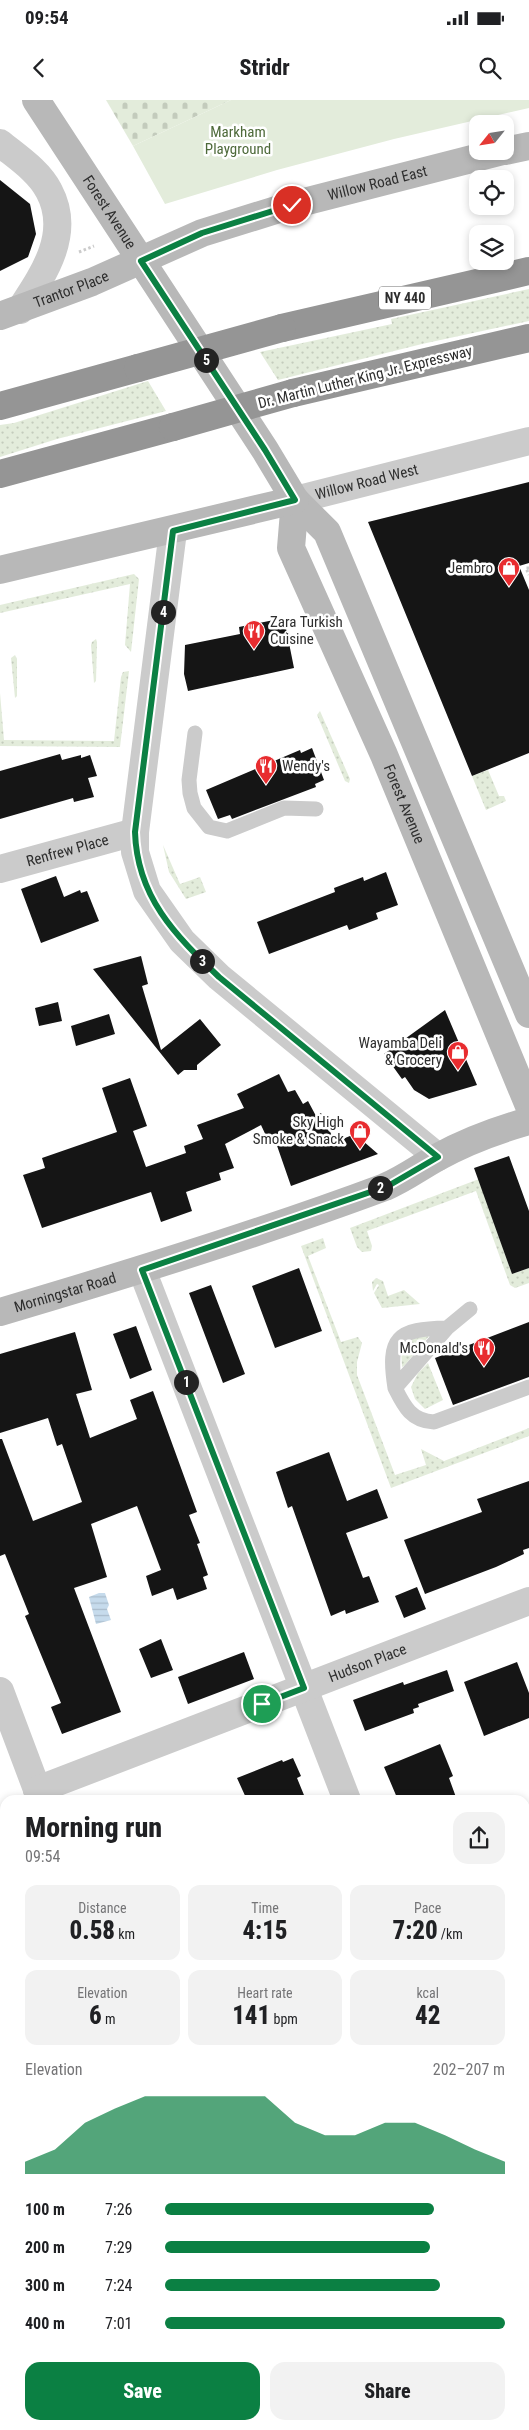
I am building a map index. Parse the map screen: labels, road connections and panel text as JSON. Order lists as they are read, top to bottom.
{
  "streets": {
    "highway": ["NY 440", "Dr. Martin Luther King Jr. Expressway"],
    "main road": [
      "Willow Road East",
      "Forest Avenue",
      "Trantor Place",
      "Willow Road West",
      "Morningstar Road"
    ],
    "street": ["Renfrew Place", "Hudson Place"]
  },
  "crossings": [
    ["Willow Road East", "Forest Avenue"],
    ["Willow Road East", "Trantor Place"],
    ["Forest Avenue", "Trantor Place"],
    ["Forest Avenue", "Willow Road West"]
  ],
  "parks": ["Markham Playground"],
  "places": {
    "shop": ["Jembro", "Wayamba Deli & Grocery", "Sky High Smoke & Snack"],
    "restaurant": ["Zara Turkish Cuisine", "Wendy's", "McDonald's"]
  },
  "north": "bottom left",
  "page": {
    "status": "09:54",
    "header": "Stridr",
    "pins": [
      "5",
      "4",
      "3",
      "2",
      "1"
    ],
    "heading": ["Morning run", "09:54"],
    "stats": [
      ["Distance", "0.58 km"],
      ["Time", "4:15"],
      ["Pace", "7:20 /km"],
      ["Elevation", "6 m"],
      ["Heart rate", "141 bpm"],
      ["kcal", "42"]
    ],
    "chart": ["Elevation", "202–207 m"],
    "list": [
      {
        "name": "100 m",
        "note": "7:26"
      },
      {
        "name": "200 m",
        "note": "7:29"
      },
      {
        "name": "300 m",
        "note": "7:24"
      },
      {
        "name": "400 m",
        "note": "7:01"
      }
    ],
    "buttons": ["Save", "Share"]
  }
}
